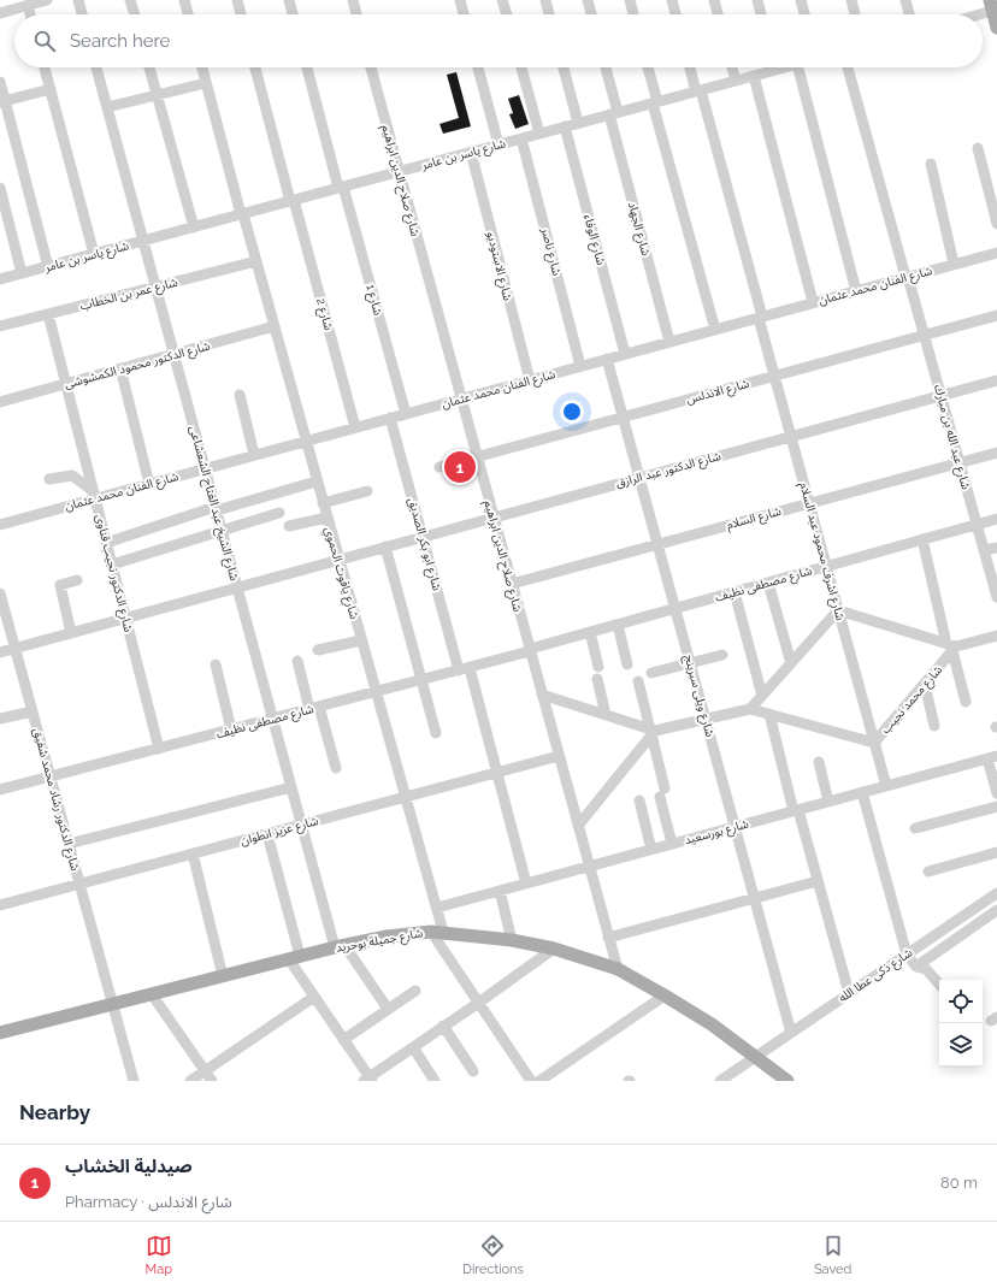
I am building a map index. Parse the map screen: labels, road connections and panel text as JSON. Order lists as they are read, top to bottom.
{
  "streets": {
    "main road": ["شارع جميلة بوحريد"],
    "street": [
      "شارع ياسر بن عامر",
      "شارع صلاح الدين ابراهيم",
      "شارع الجهاد",
      "شارع الوفاء",
      "شارع ناصر",
      "شارع الاستوديو",
      "شارع الفنان محمد عثمان",
      "شارع عمر بن الخطاب",
      "شارع 1",
      "شارع 2",
      "شارع الدكتور محمود الكمشوشى",
      "شارع الاندلس",
      "شارع عبد الله بن مبارك",
      "شارع الدكتور عبد الرازق",
      "شارع الشيخ عبد الفتاح الشعشاعى",
      "شارع السلام",
      "شارع ابو بكر الصديق",
      "شارع اشرف محمود عبد السلام",
      "شارع الدكتور نجيب قناوى",
      "شارع ياقوت الحموي",
      "شارع مصطفى نظيف",
      "شارع ويلى سبرينج",
      "شارع محمد نجيب",
      "شارع الدكتور رشاد محمد شفيق",
      "شارع عزيز انطوان",
      "شارع بورسعيد",
      "شارع ذكى عطا الله"
    ]
  },
  "crossings": [
    ["شارع ياسر بن عامر", "شارع صلاح الدين ابراهيم"],
    ["شارع ياسر بن عامر", "شارع الجهاد"],
    ["شارع ياسر بن عامر", "شارع الوفاء"],
    ["شارع ياسر بن عامر", "شارع ناصر"],
    ["شارع ياسر بن عامر", "شارع الاستوديو"],
    ["شارع ياسر بن عامر", "شارع 1"],
    ["شارع ياسر بن عامر", "شارع 2"],
    ["شارع ياسر بن عامر", "شارع الشيخ عبد الفتاح الشعشاعى"],
    ["شارع ياسر بن عامر", "شارع اشرف محمود عبد السلام"],
    ["شارع ياسر بن عامر", "شارع ياقوت الحموي"],
    ["شارع صلاح الدين ابراهيم", "شارع الفنان محمد عثمان"],
    ["شارع صلاح الدين ابراهيم", "شارع الاندلس"],
    ["شارع صلاح الدين ابراهيم", "شارع الدكتور عبد الرازق"],
    ["شارع صلاح الدين ابراهيم", "شارع السلام"],
    ["شارع صلاح الدين ابراهيم", "شارع مصطفى نظيف"],
    ["شارع صلاح الدين ابراهيم", "شارع عزيز انطوان"],
    ["شارع صلاح الدين ابراهيم", "شارع بورسعيد"],
    ["شارع صلاح الدين ابراهيم", "شارع جميلة بوحريد"],
    ["شارع الجهاد", "شارع الفنان محمد عثمان"],
    ["شارع الوفاء", "شارع الفنان محمد عثمان"],
    ["شارع ناصر", "شارع الفنان محمد عثمان"],
    ["شارع الاستوديو", "شارع الفنان محمد عثمان"],
    ["شارع الفنان محمد عثمان", "شارع 1"],
    ["شارع الفنان محمد عثمان", "شارع 2"],
    ["شارع الفنان محمد عثمان", "شارع عبد الله بن مبارك"],
    ["شارع الفنان محمد عثمان", "شارع الشيخ عبد الفتاح الشعشاعى"],
    ["شارع الفنان محمد عثمان", "شارع ابو بكر الصديق"],
    ["شارع الفنان محمد عثمان", "شارع اشرف محمود عبد السلام"],
    ["شارع الفنان محمد عثمان", "شارع الدكتور نجيب قناوى"],
    ["شارع الفنان محمد عثمان", "شارع ياقوت الحموي"],
    ["شارع الفنان محمد عثمان", "شارع ويلى سبرينج"],
    ["شارع عمر بن الخطاب", "شارع الشيخ عبد الفتاح الشعشاعى"],
    ["شارع عمر بن الخطاب", "شارع الدكتور نجيب قناوى"],
    ["شارع عمر بن الخطاب", "شارع ياقوت الحموي"],
    ["شارع الدكتور محمود الكمشوشى", "شارع الشيخ عبد الفتاح الشعشاعى"],
    ["شارع الدكتور محمود الكمشوشى", "شارع الدكتور نجيب قناوى"],
    ["شارع الدكتور محمود الكمشوشى", "شارع ياقوت الحموي"],
    ["شارع الاندلس", "شارع عبد الله بن مبارك"],
    ["شارع الاندلس", "شارع اشرف محمود عبد السلام"],
    ["شارع الاندلس", "شارع ويلى سبرينج"],
    ["شارع عبد الله بن مبارك", "شارع الدكتور عبد الرازق"],
    ["شارع عبد الله بن مبارك", "شارع السلام"],
    ["شارع عبد الله بن مبارك", "شارع مصطفى نظيف"],
    ["شارع الدكتور عبد الرازق", "شارع الشيخ عبد الفتاح الشعشاعى"],
    ["شارع الدكتور عبد الرازق", "شارع ابو بكر الصديق"],
    ["شارع الدكتور عبد الرازق", "شارع اشرف محمود عبد السلام"],
    ["شارع الدكتور عبد الرازق", "شارع الدكتور نجيب قناوى"],
    ["شارع الدكتور عبد الرازق", "شارع ياقوت الحموي"],
    ["شارع الدكتور عبد الرازق", "شارع ويلى سبرينج"],
    ["شارع الدكتور عبد الرازق", "شارع الدكتور رشاد محمد شفيق"],
    ["شارع الشيخ عبد الفتاح الشعشاعى", "شارع مصطفى نظيف"],
    ["شارع الشيخ عبد الفتاح الشعشاعى", "شارع عزيز انطوان"],
    ["شارع الشيخ عبد الفتاح الشعشاعى", "شارع جميلة بوحريد"],
    ["شارع السلام", "شارع اشرف محمود عبد السلام"],
    ["شارع السلام", "شارع ويلى سبرينج"],
    ["شارع ابو بكر الصديق", "شارع مصطفى نظيف"],
    ["شارع ابو بكر الصديق", "شارع عزيز انطوان"],
    ["شارع ابو بكر الصديق", "شارع بورسعيد"],
    ["شارع اشرف محمود عبد السلام", "شارع مصطفى نظيف"],
    ["شارع اشرف محمود عبد السلام", "شارع محمد نجيب"],
    ["شارع اشرف محمود عبد السلام", "شارع بورسعيد"],
    ["شارع الدكتور نجيب قناوى", "شارع مصطفى نظيف"],
    ["شارع ياقوت الحموي", "شارع مصطفى نظيف"],
    ["شارع ياقوت الحموي", "شارع عزيز انطوان"],
    ["شارع ياقوت الحموي", "شارع بورسعيد"],
    ["شارع ياقوت الحموي", "شارع جميلة بوحريد"],
    ["شارع مصطفى نظيف", "شارع ويلى سبرينج"],
    ["شارع مصطفى نظيف", "شارع الدكتور رشاد محمد شفيق"],
    ["شارع ويلى سبرينج", "شارع بورسعيد"],
    ["شارع ويلى سبرينج", "شارع ذكى عطا الله"],
    ["شارع الدكتور رشاد محمد شفيق", "شارع عزيز انطوان"],
    ["شارع الدكتور رشاد محمد شفيق", "شارع جميلة بوحريد"],
    ["شارع جميلة بوحريد", "شارع ذكى عطا الله"]
  ],
  "page": {
    "search": "Search here",
    "pins": "1",
    "heading": "Nearby",
    "list": [
      {
        "mark": "1",
        "name": "صيدلية الخشاب",
        "note": "Pharmacy · شارع الاندلس",
        "value": "80 m"
      }
    ],
    "nav": ["Map", "Directions", "Saved"]
  }
}
